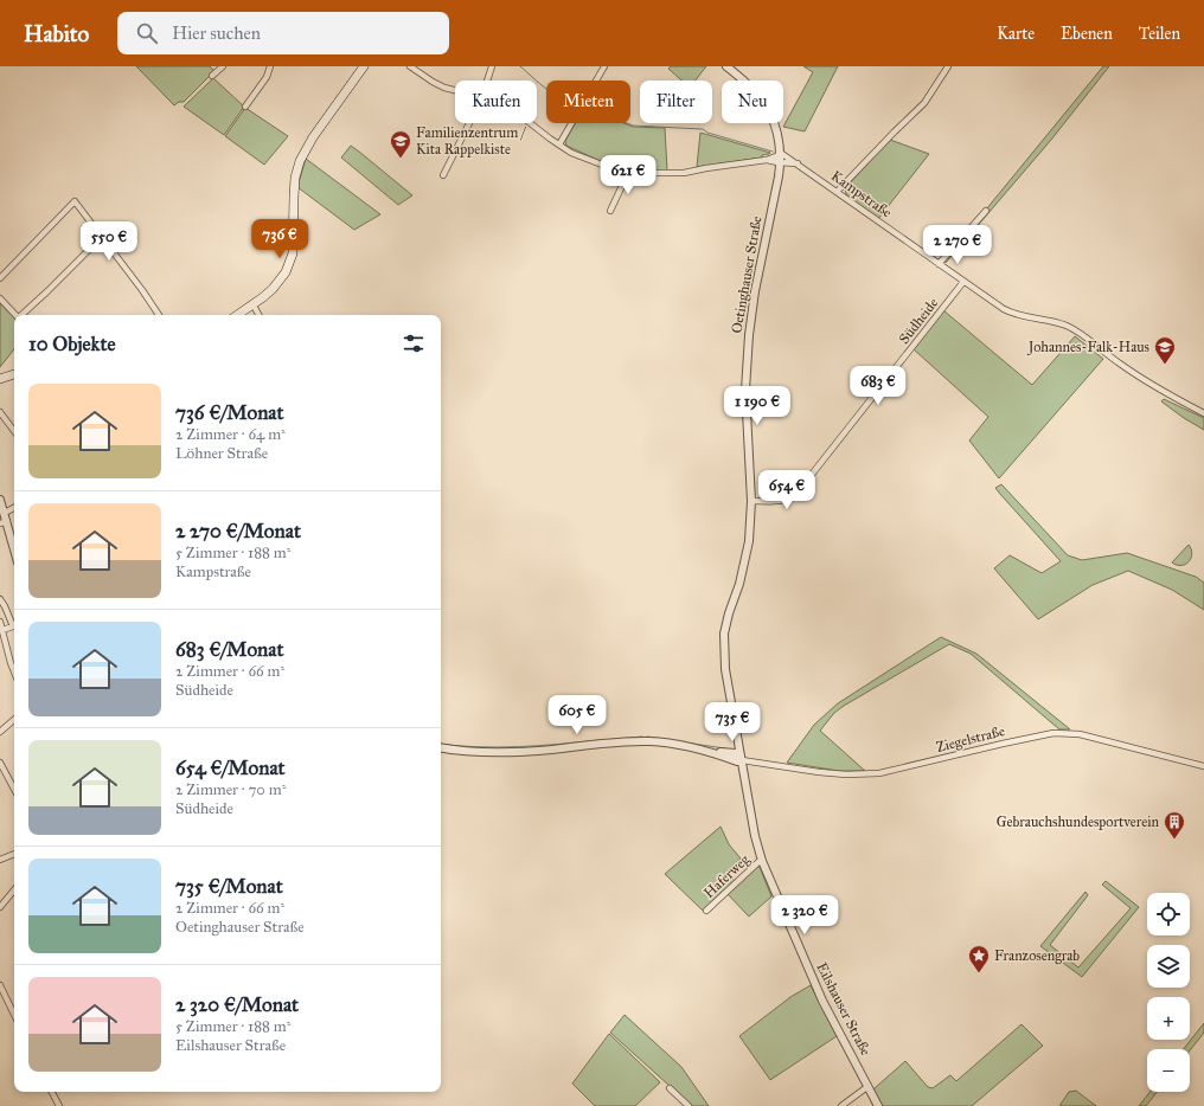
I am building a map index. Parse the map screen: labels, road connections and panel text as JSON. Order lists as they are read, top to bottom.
{
  "streets": {
    "street": [
      "Kampstraße",
      "Oetinghauser Straße",
      "Südheide",
      "Ziegelstraße",
      "Haferweg",
      "Eilshauser Straße"
    ]
  },
  "crossings": [
    ["Kampstraße", "Oetinghauser Straße"],
    ["Kampstraße", "Südheide"],
    ["Oetinghauser Straße", "Südheide"],
    ["Oetinghauser Straße", "Ziegelstraße"],
    ["Oetinghauser Straße", "Eilshauser Straße"],
    ["Ziegelstraße", "Eilshauser Straße"],
    ["Haferweg", "Eilshauser Straße"]
  ],
  "places": {
    "school or university": ["Familienzentrum / Kita Rappelkiste", "Johannes-Falk-Haus"],
    "building": ["Gebrauchshundesportverein"],
    "place": ["Franzosengrab"]
  },
  "page": {
    "header": "Habito",
    "search": "Hier suchen",
    "nav": ["Karte", "Ebenen", "Teilen"],
    "chip": [
      "Kaufen",
      "Mieten",
      "Filter",
      "Neu"
    ],
    "price": [
      "621 €",
      "736 €",
      "550 €",
      "2 270 €",
      "683 €",
      "1 190 €",
      "654 €",
      "605 €",
      "735 €",
      "2 320 €"
    ],
    "heading": "10 Objekte",
    "list": [
      {
        "name": "736 €/Monat",
        "note": "2 Zimmer · 64 m² · Löhner Straße"
      },
      {
        "name": "2 270 €/Monat",
        "note": "5 Zimmer · 188 m² · Kampstraße"
      },
      {
        "name": "683 €/Monat",
        "note": "2 Zimmer · 66 m² · Südheide"
      },
      {
        "name": "654 €/Monat",
        "note": "2 Zimmer · 70 m² · Südheide"
      },
      {
        "name": "735 €/Monat",
        "note": "2 Zimmer · 66 m² · Oetinghauser Straße"
      },
      {
        "name": "2 320 €/Monat",
        "note": "5 Zimmer · 188 m² · Eilshauser Straße"
      }
    ],
    "map_buttons": ["+", "−"]
  }
}
